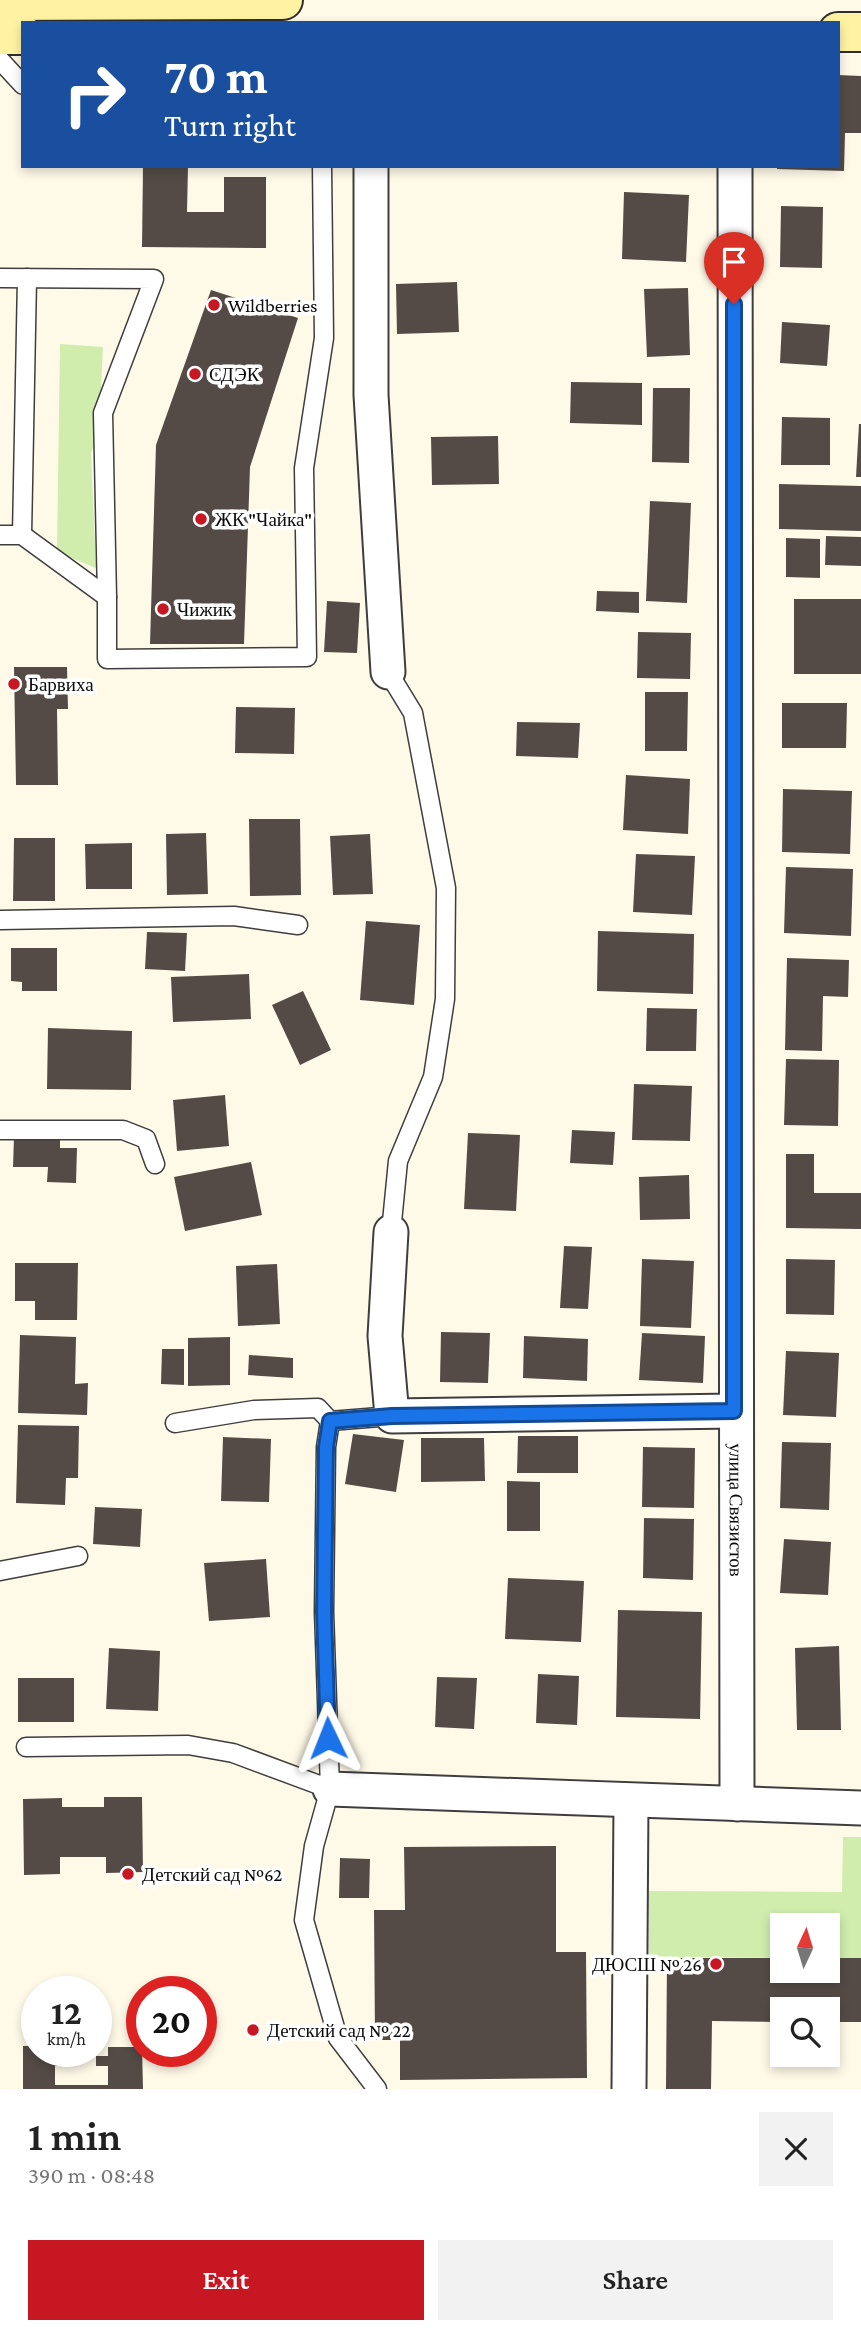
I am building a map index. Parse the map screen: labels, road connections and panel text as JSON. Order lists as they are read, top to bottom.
{
  "streets": {
    "street": ["улица Связистов"]
  },
  "places": [
    "Wildberries",
    "СДЭК",
    "ЖК \"Чайка\"",
    "Чижик",
    "Барвиха",
    "Детский сад №62",
    "ДЮСШ № 26",
    "Детский сад № 22"
  ],
  "north": "top",
  "page": {
    "turn": ["70 m", "Turn right"],
    "speed": "12 km/h",
    "limit": "20",
    "heading": ["1 min", "390 m · 08:48"],
    "buttons": ["Exit", "Share"]
  }
}
